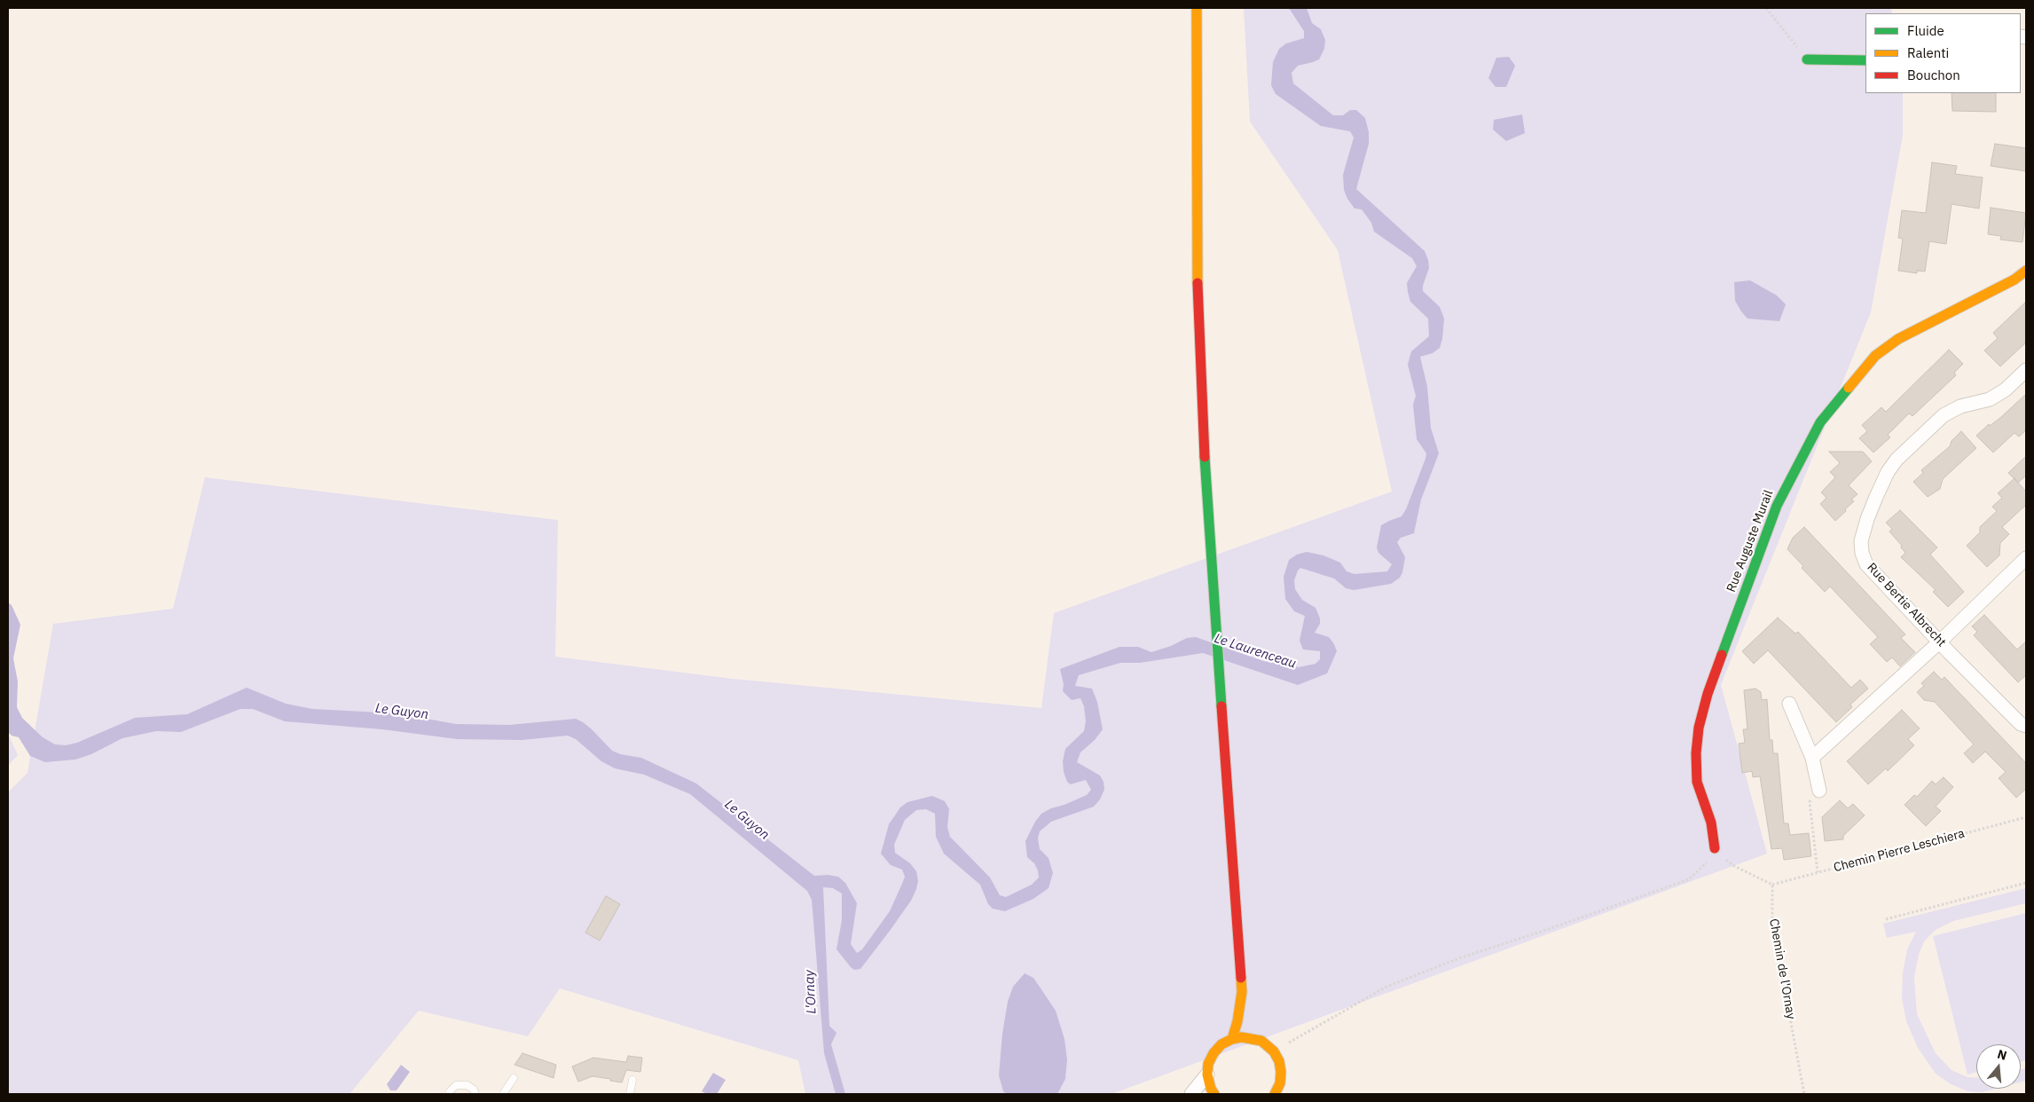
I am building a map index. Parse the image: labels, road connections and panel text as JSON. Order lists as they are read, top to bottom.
{
  "streets": {
    "main road": ["Rue Auguste Murail"],
    "street": ["Rue Bertie Albrecht"],
    "path": ["Chemin Pierre Leschiera", "Chemin de l'Ornay"]
  },
  "crossings": [
    ["Chemin Pierre Leschiera", "Chemin de l'Ornay"]
  ],
  "water": ["Le Laurenceau", "Le Guyon", "L'Ornay"],
  "legend": ["Fluide", "Ralenti", "Bouchon"],
  "north": "top"
}
